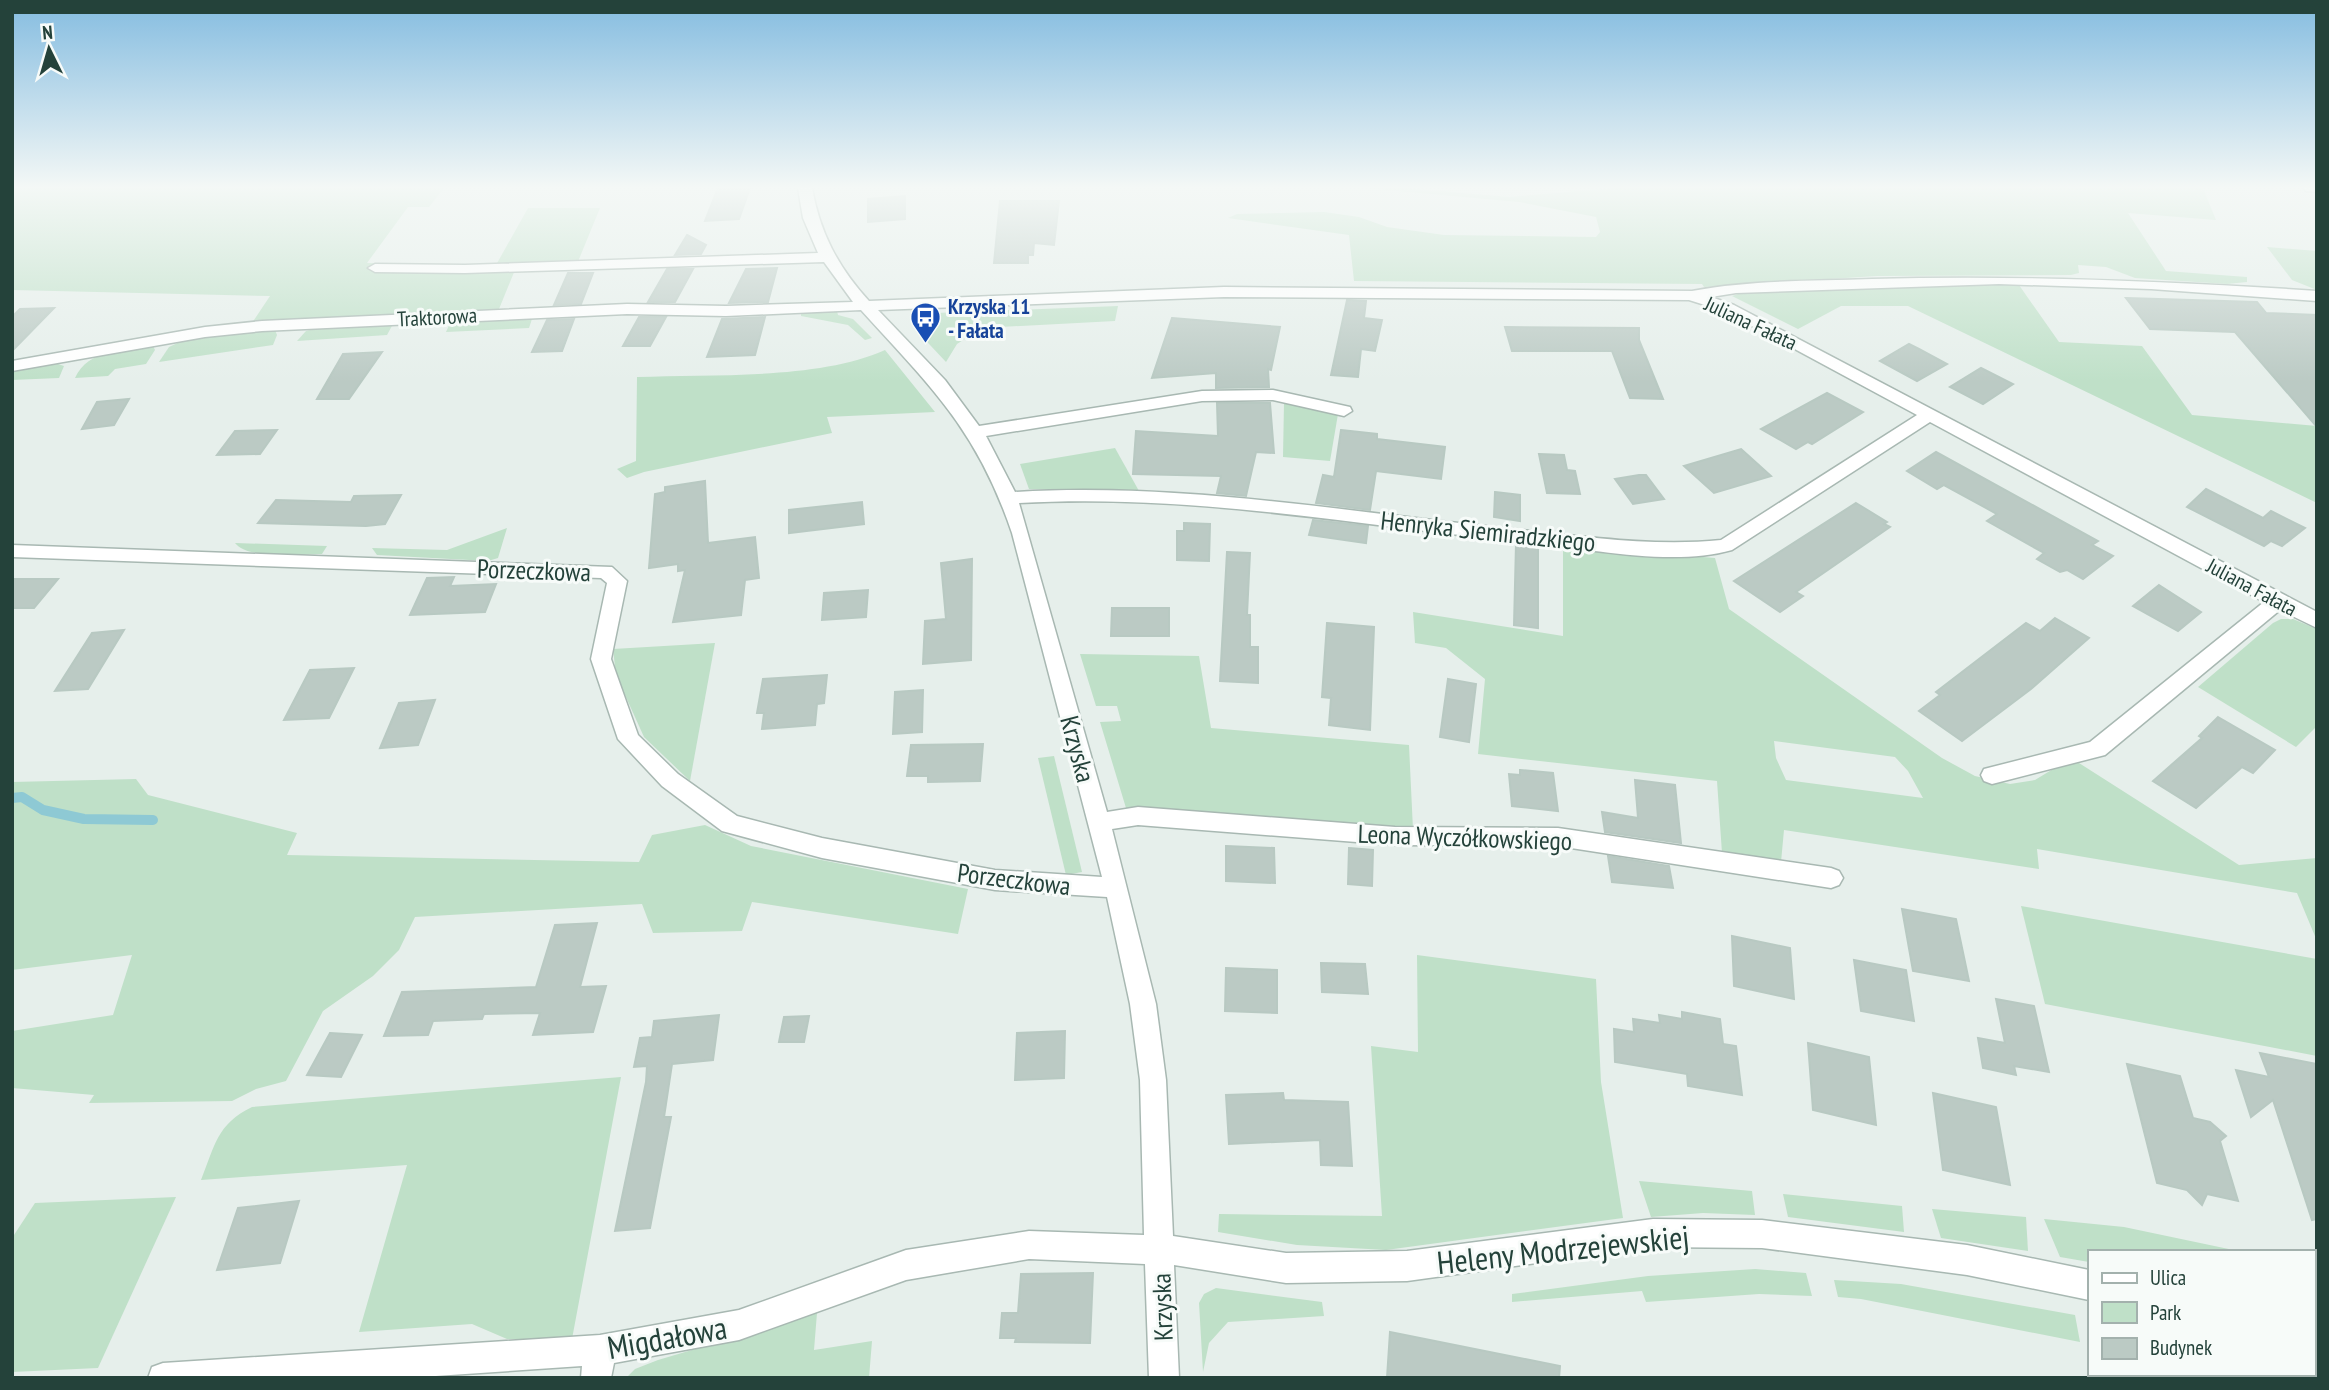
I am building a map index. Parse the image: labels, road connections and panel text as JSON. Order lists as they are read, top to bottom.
{
  "streets": {
    "street": [
      "Traktorowa",
      "Juliana Fałata",
      "Henryka Siemiradzkiego",
      "Porzeczkowa",
      "Krzyska",
      "Leona Wyczółkowskiego",
      "Heleny Modrzejewskiej",
      "Migdałowa"
    ]
  },
  "crossings": [
    ["Traktorowa", "Juliana Fałata"],
    ["Traktorowa", "Krzyska"],
    ["Juliana Fałata", "Henryka Siemiradzkiego"],
    ["Juliana Fałata", "Krzyska"],
    ["Henryka Siemiradzkiego", "Krzyska"],
    ["Porzeczkowa", "Krzyska"],
    ["Krzyska", "Leona Wyczółkowskiego"],
    ["Krzyska", "Heleny Modrzejewskiej"],
    ["Krzyska", "Migdałowa"],
    ["Heleny Modrzejewskiej", "Migdałowa"]
  ],
  "places": {
    "bus stop": ["Krzyska 11 - Fałata"]
  },
  "legend": ["Ulica", "Park", "Budynek"],
  "north": "top"
}
